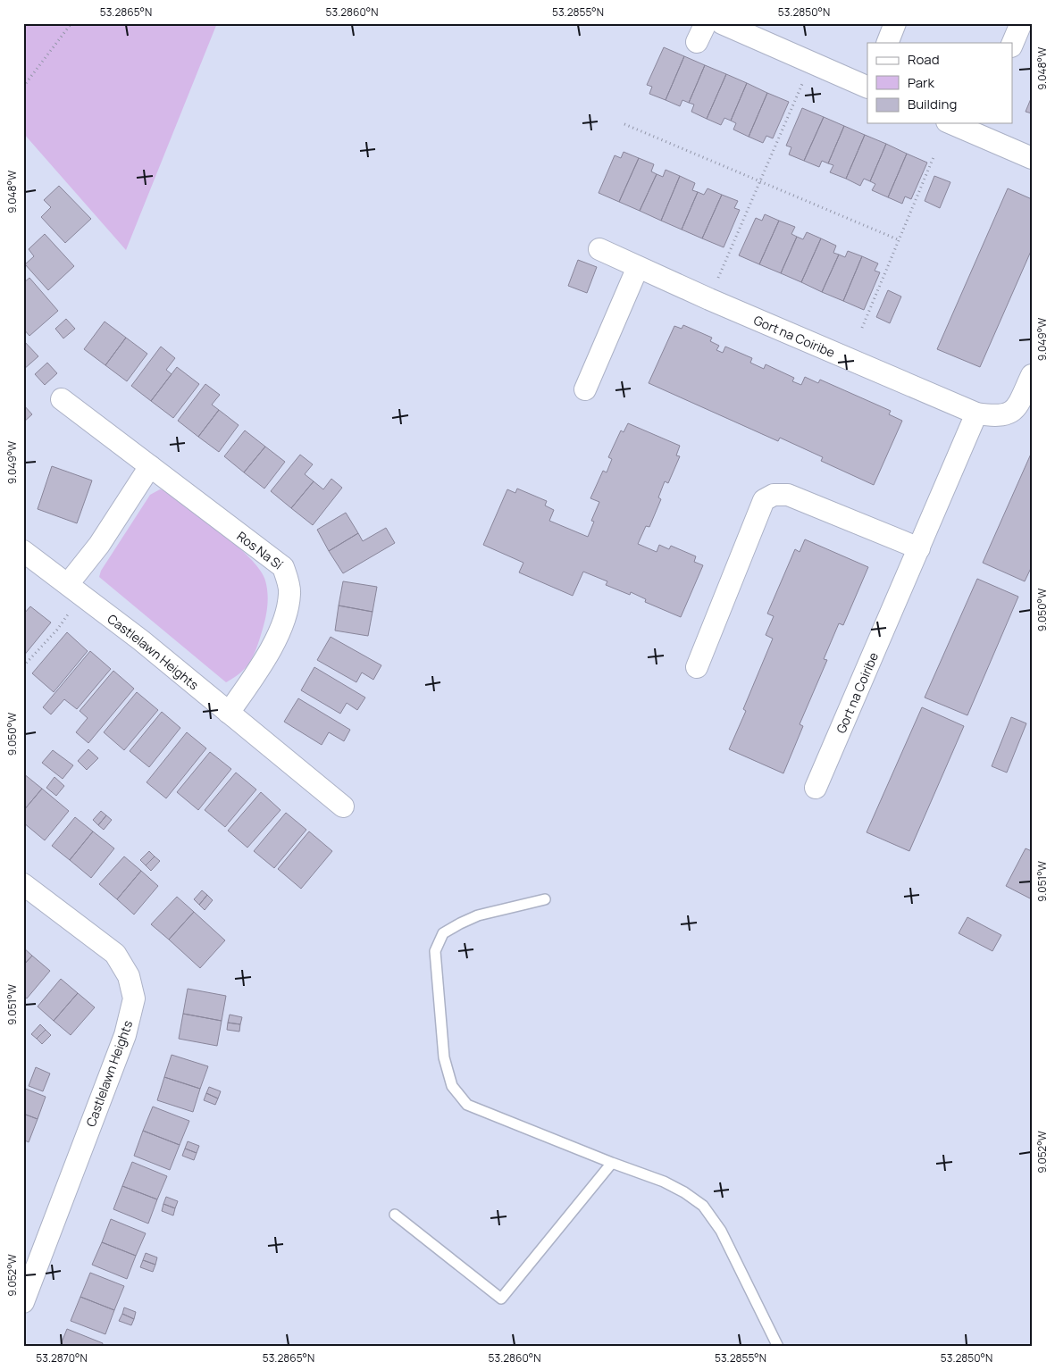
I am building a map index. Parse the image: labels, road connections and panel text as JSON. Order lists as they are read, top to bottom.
{
  "streets": {
    "street": ["Gort na Coiribe", "Ros Na Sí", "Castlelawn Heights"]
  },
  "crossings": [
    ["Ros Na Sí", "Castlelawn Heights"]
  ],
  "legend": ["Road", "Park", "Building"],
  "coordinates": [
    "53.2865°N",
    "53.2860°N",
    "53.2855°N",
    "53.2850°N",
    "9.048°W",
    "9.049°W",
    "9.050°W",
    "9.051°W",
    "9.052°W",
    "53.2870°N"
  ]
}
